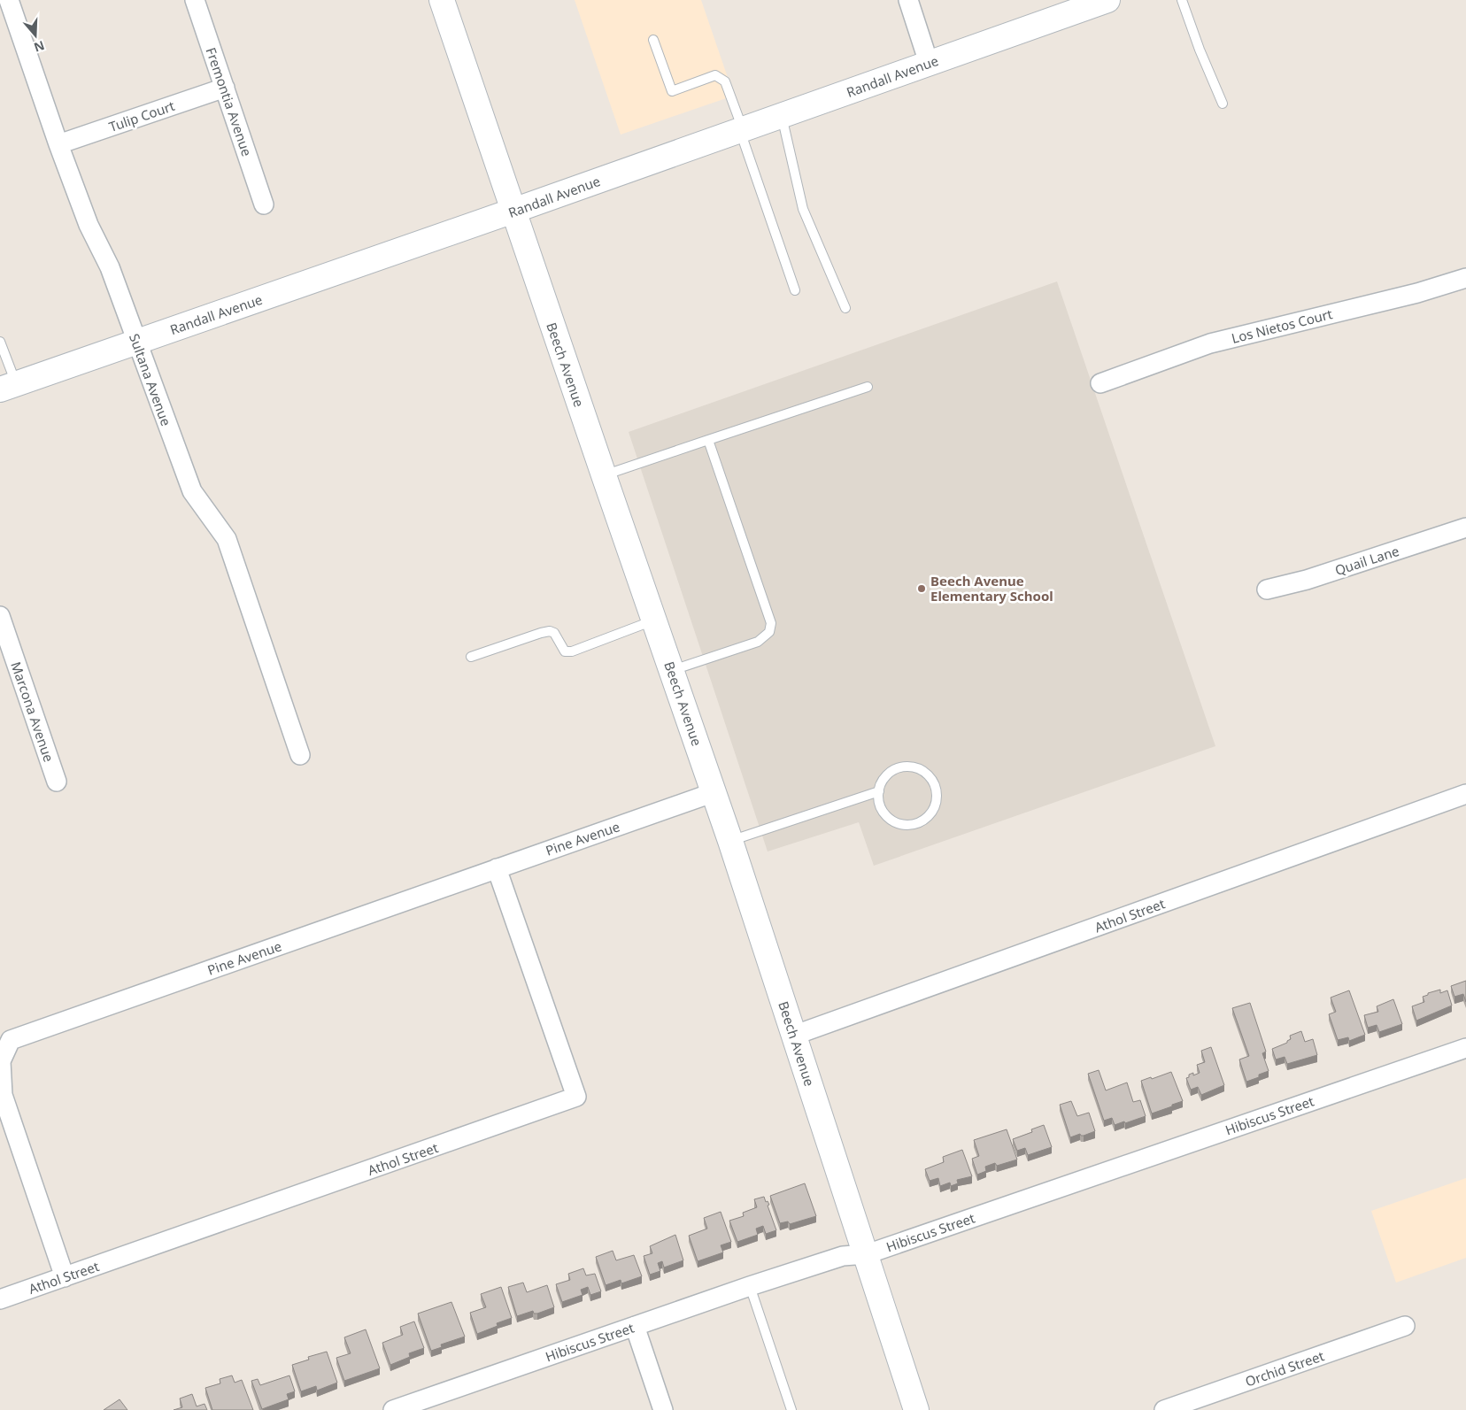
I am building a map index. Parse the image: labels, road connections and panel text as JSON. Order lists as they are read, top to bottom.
{
  "streets": {
    "main road": ["Randall Avenue", "Beech Avenue"],
    "street": [
      "Fremontia Avenue",
      "Tulip Court",
      "Los Nietos Court",
      "Sultana Avenue",
      "Quail Lane",
      "Marcona Avenue",
      "Pine Avenue",
      "Athol Street",
      "Hibiscus Street",
      "Orchid Street"
    ]
  },
  "crossings": [
    ["Randall Avenue", "Beech Avenue"],
    ["Randall Avenue", "Sultana Avenue"],
    ["Fremontia Avenue", "Tulip Court"],
    ["Tulip Court", "Sultana Avenue"],
    ["Beech Avenue", "Pine Avenue"],
    ["Beech Avenue", "Athol Street"],
    ["Beech Avenue", "Hibiscus Street"],
    ["Pine Avenue", "Athol Street"]
  ],
  "places": ["Beech Avenue Elementary School"],
  "north": "bottom"
}
